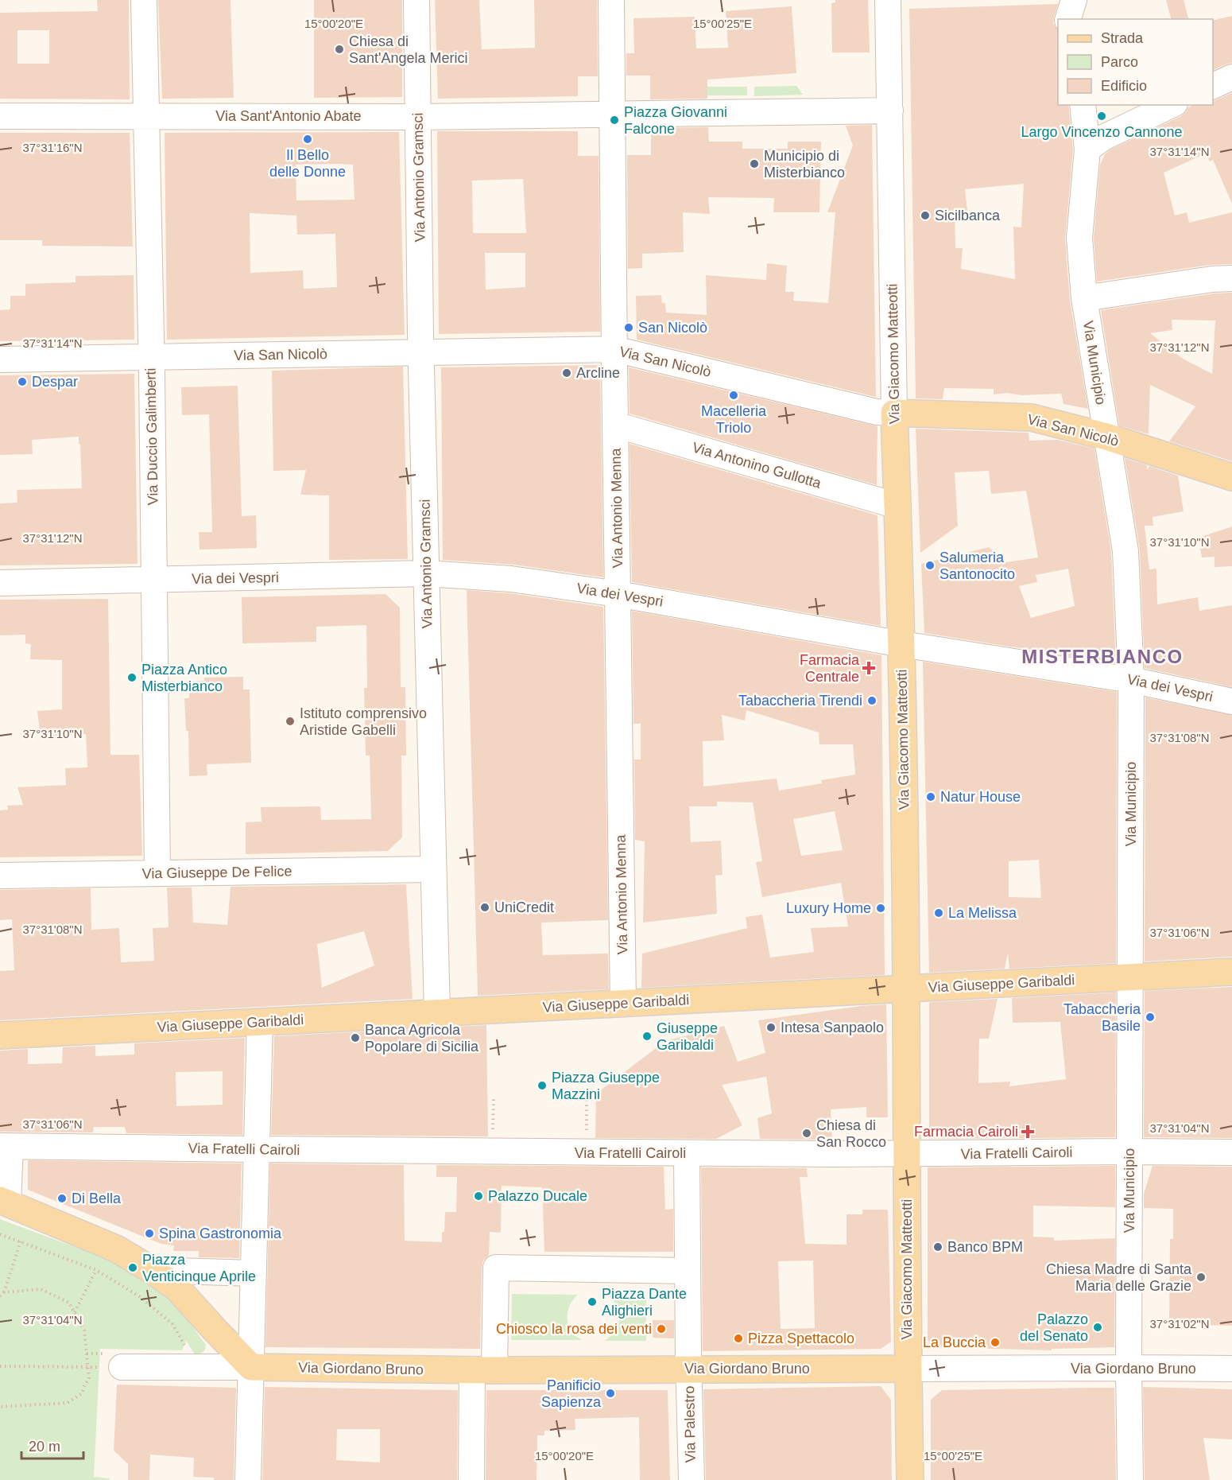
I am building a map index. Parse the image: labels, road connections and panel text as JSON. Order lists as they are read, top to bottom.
{
  "streets": {
    "main road": [
      "Via Giacomo Matteotti",
      "Via San Nicolò",
      "Via Giuseppe Garibaldi",
      "Via Giordano Bruno"
    ],
    "street": [
      "Via Sant'Antonio Abate",
      "Via Antonio Gramsci",
      "Via Municipio",
      "Via Duccio Galimberti",
      "Via Antonino Gullotta",
      "Via Antonio Menna",
      "Via dei Vespri",
      "Via Giuseppe De Felice",
      "Via Fratelli Cairoli",
      "Via Palestro"
    ]
  },
  "crossings": [
    ["Via Sant'Antonio Abate", "Via Antonio Gramsci"],
    ["Via Sant'Antonio Abate", "Via Giacomo Matteotti"],
    ["Via Sant'Antonio Abate", "Via Duccio Galimberti"],
    ["Via Sant'Antonio Abate", "Via Antonio Menna"],
    ["Via Antonio Gramsci", "Via San Nicolò"],
    ["Via Antonio Gramsci", "Via dei Vespri"],
    ["Via Antonio Gramsci", "Via Giuseppe De Felice"],
    ["Via Antonio Gramsci", "Via Giuseppe Garibaldi"],
    ["Via Giacomo Matteotti", "Via San Nicolò"],
    ["Via Giacomo Matteotti", "Via Antonino Gullotta"],
    ["Via Giacomo Matteotti", "Via dei Vespri"],
    ["Via Giacomo Matteotti", "Via Giuseppe Garibaldi"],
    ["Via Giacomo Matteotti", "Via Fratelli Cairoli"],
    ["Via Giacomo Matteotti", "Via Giordano Bruno"],
    ["Via San Nicolò", "Via Municipio"],
    ["Via San Nicolò", "Via Duccio Galimberti"],
    ["Via San Nicolò", "Via Antonio Menna"],
    ["Via Municipio", "Via dei Vespri"],
    ["Via Municipio", "Via Giuseppe Garibaldi"],
    ["Via Municipio", "Via Fratelli Cairoli"],
    ["Via Municipio", "Via Giordano Bruno"],
    ["Via Duccio Galimberti", "Via dei Vespri"],
    ["Via Duccio Galimberti", "Via Giuseppe De Felice"],
    ["Via Antonino Gullotta", "Via Antonio Menna"],
    ["Via Antonio Menna", "Via dei Vespri"],
    ["Via Antonio Menna", "Via Giuseppe Garibaldi"],
    ["Via Giordano Bruno", "Via Palestro"]
  ],
  "districts": ["MISTERBIANCO"],
  "places": {
    "other": [
      "Chiesa di Sant'Angela Merici",
      "Largo Vincenzo Cannone",
      "Piazza Giovanni Falcone",
      "Il Bello delle Donne",
      "Municipio di Misterbianco",
      "Sicilbanca",
      "San Nicolò",
      "Arcline",
      "Despar",
      "Macelleria Triolo",
      "Salumeria Santonocito",
      "Piazza Antico Misterbianco",
      "Tabaccheria Tirendi",
      "Istituto comprensivo Aristide Gabelli",
      "Natur House",
      "UniCredit",
      "Luxury Home",
      "La Melissa",
      "Tabaccheria Basile",
      "Intesa Sanpaolo",
      "Giuseppe Garibaldi",
      "Banca Agricola Popolare di Sicilia",
      "Piazza Giuseppe Mazzini",
      "Chiesa di San Rocco",
      "Palazzo Ducale",
      "Di Bella",
      "Spina Gastronomia",
      "Banco BPM",
      "Piazza Venticinque Aprile",
      "Chiesa Madre di Santa Maria delle Grazie",
      "Piazza Dante Alighieri",
      "Palazzo del Senato",
      "Chiosco la rosa dei venti",
      "Pizza Spettacolo",
      "La Buccia",
      "Panificio Sapienza"
    ],
    "health": ["Farmacia Centrale", "Farmacia Cairoli"]
  },
  "legend": ["Strada", "Parco", "Edificio"],
  "scale_bar": "20 m",
  "coordinates": [
    "15°00'20\"E",
    "15°00'25\"E",
    "37°31'16\"N",
    "37°31'14\"N",
    "37°31'12\"N",
    "37°31'10\"N",
    "37°31'08\"N",
    "37°31'06\"N",
    "37°31'04\"N",
    "37°31'02\"N"
  ]
}
